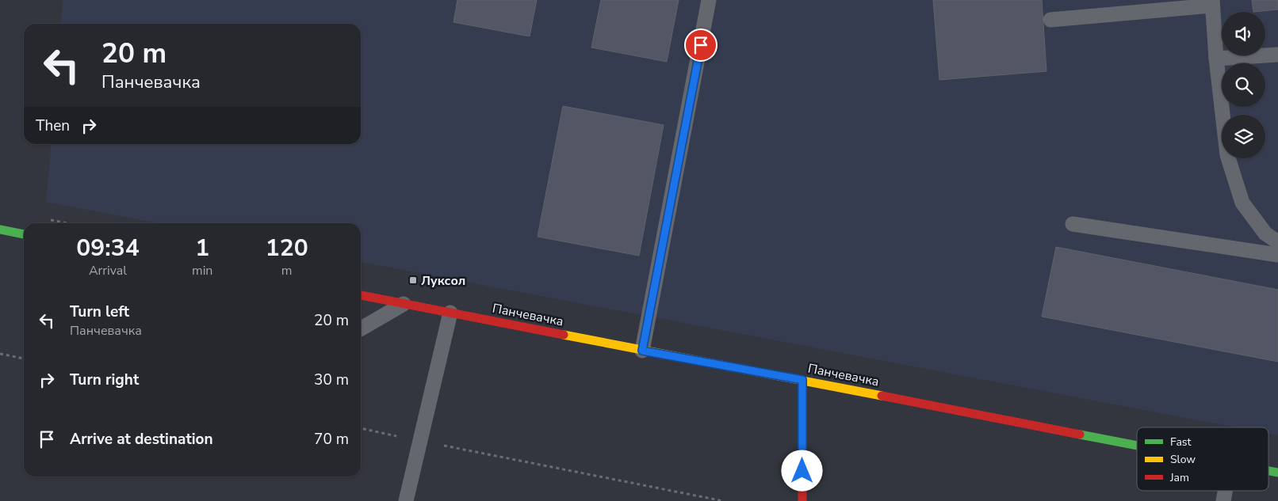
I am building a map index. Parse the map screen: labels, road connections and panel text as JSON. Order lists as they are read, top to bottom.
{
  "streets": {
    "street": ["Панчевачка"]
  },
  "places": {
    "transit": ["Луксол"]
  },
  "legend": ["Fast", "Slow", "Jam"],
  "page": {
    "turn": ["20 m", "Панчевачка"],
    "then": "Then",
    "eta": [
      "09:34",
      "Arrival",
      "1",
      "min",
      "120",
      "m"
    ],
    "list": [
      {
        "name": "Turn left",
        "note": "Панчевачка",
        "value": "20 m"
      },
      {
        "name": "Turn right",
        "value": "30 m"
      },
      {
        "name": "Arrive at destination",
        "value": "70 m"
      }
    ]
  }
}
